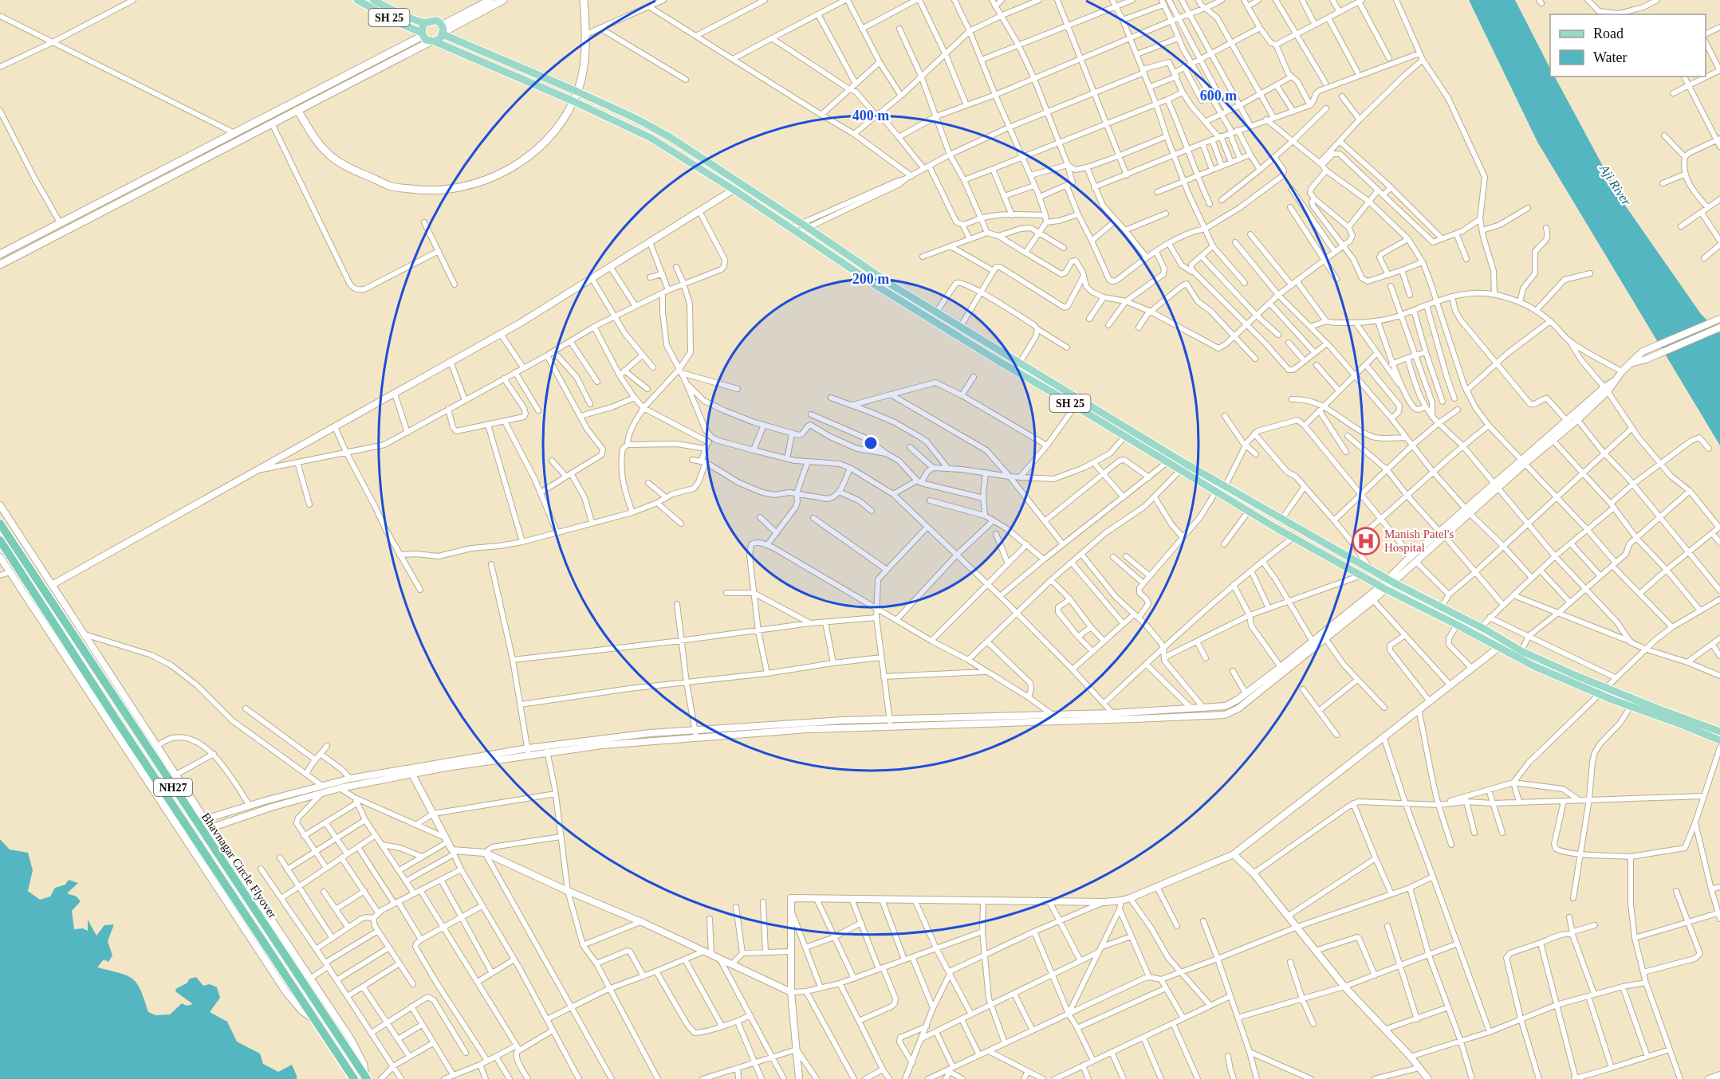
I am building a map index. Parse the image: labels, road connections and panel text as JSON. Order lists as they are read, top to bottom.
{
  "streets": {
    "highway": ["NH27", "Bhavnagar Circle Flyover"],
    "main road": ["SH 25"]
  },
  "crossings": [
    ["NH27", "Bhavnagar Circle Flyover"]
  ],
  "water": ["Aji River"],
  "places": {
    "hospital": ["Manish Patel's Hospital"]
  },
  "legend": ["Road", "Water"],
  "rings": ["600 m", "400 m", "200 m"]
}
